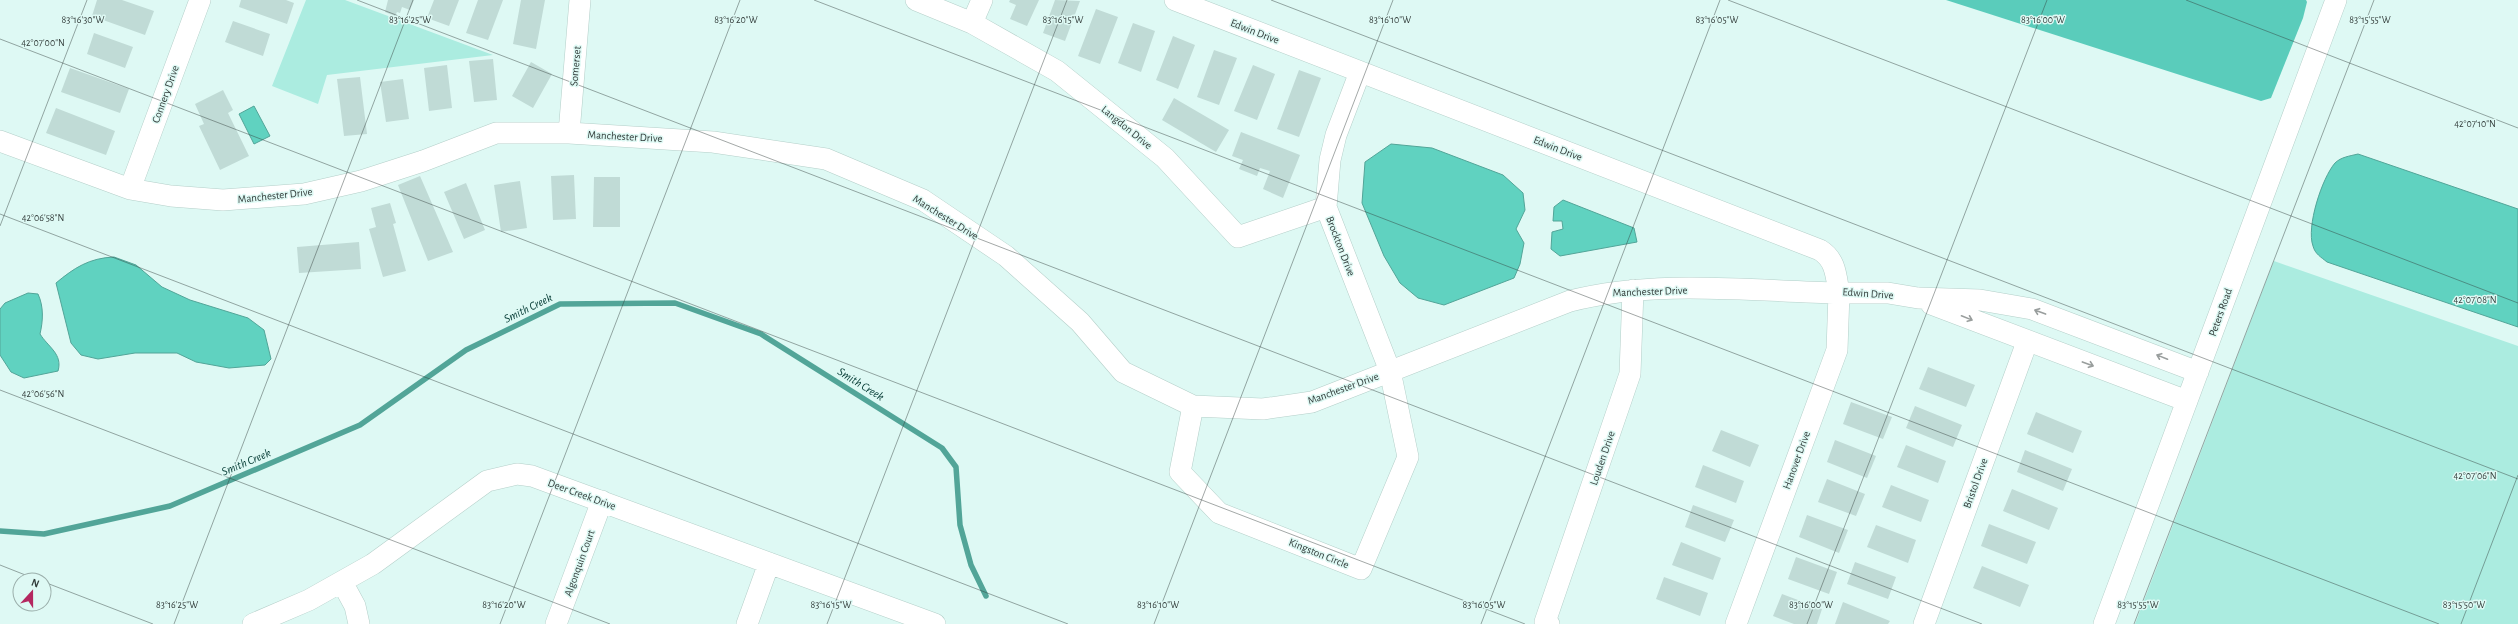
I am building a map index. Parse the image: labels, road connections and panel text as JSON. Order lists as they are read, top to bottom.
{
  "streets": {
    "street": [
      "Edwin Drive",
      "Somerset",
      "Connery Drive",
      "Langdon Drive",
      "Manchester Drive",
      "Brockton Drive",
      "Peters Road",
      "Louden Drive",
      "Hanover Drive",
      "Bristol Drive",
      "Deer Creek Drive",
      "Kingston Circle",
      "Algonquin Court"
    ]
  },
  "crossings": [
    ["Edwin Drive", "Manchester Drive"],
    ["Edwin Drive", "Brockton Drive"],
    ["Edwin Drive", "Peters Road"],
    ["Edwin Drive", "Hanover Drive"],
    ["Edwin Drive", "Bristol Drive"],
    ["Somerset", "Manchester Drive"],
    ["Connery Drive", "Manchester Drive"],
    ["Langdon Drive", "Brockton Drive"],
    ["Manchester Drive", "Brockton Drive"],
    ["Manchester Drive", "Louden Drive"],
    ["Manchester Drive", "Hanover Drive"],
    ["Manchester Drive", "Kingston Circle"],
    ["Brockton Drive", "Kingston Circle"],
    ["Deer Creek Drive", "Algonquin Court"]
  ],
  "water": ["Smith Creek"],
  "north": "top",
  "coordinates": [
    "83°16'05\"W",
    "83°16'30\"W",
    "83°16'25\"W",
    "83°16'20\"W",
    "83°16'15\"W",
    "83°16'10\"W",
    "83°16'00\"W",
    "83°15'55\"W",
    "42°07'00\"N",
    "42°07'10\"N",
    "42°06'58\"N",
    "42°07'08\"N",
    "42°06'56\"N",
    "42°07'06\"N",
    "83°15'50\"W"
  ]
}
